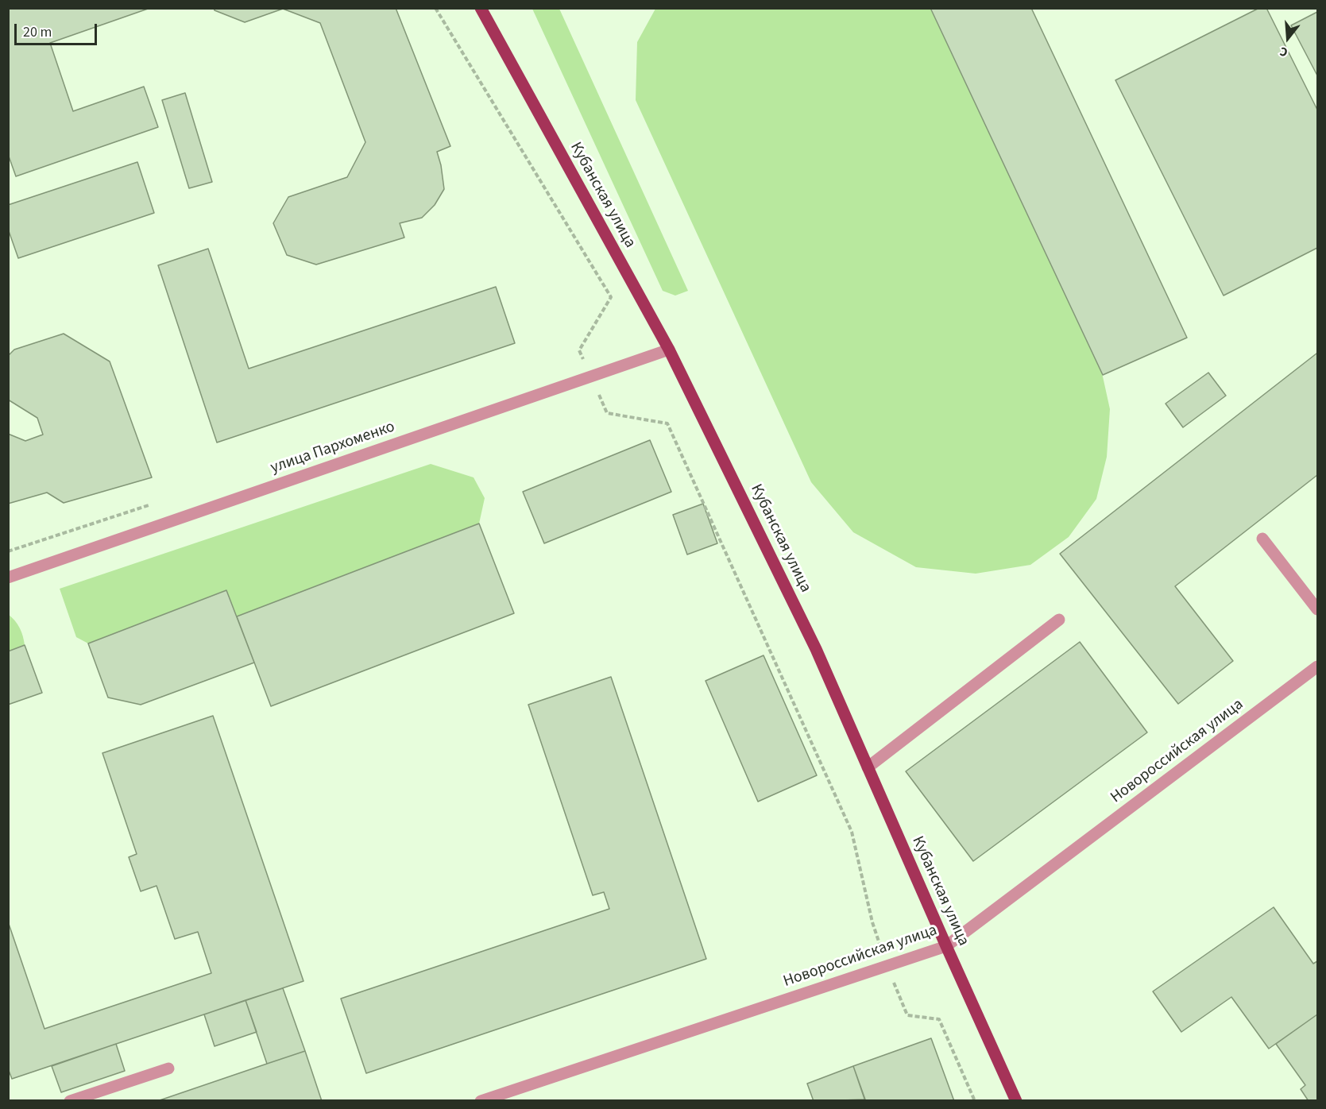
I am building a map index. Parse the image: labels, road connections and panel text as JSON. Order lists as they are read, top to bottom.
{
  "streets": {
    "main road": ["Кубанская улица"],
    "street": ["улица Пархоменко", "Новороссийская улица"]
  },
  "crossings": [
    ["Кубанская улица", "улица Пархоменко"],
    ["Кубанская улица", "Новороссийская улица"]
  ],
  "scale_bar": "20 m",
  "north": "bottom"
}
